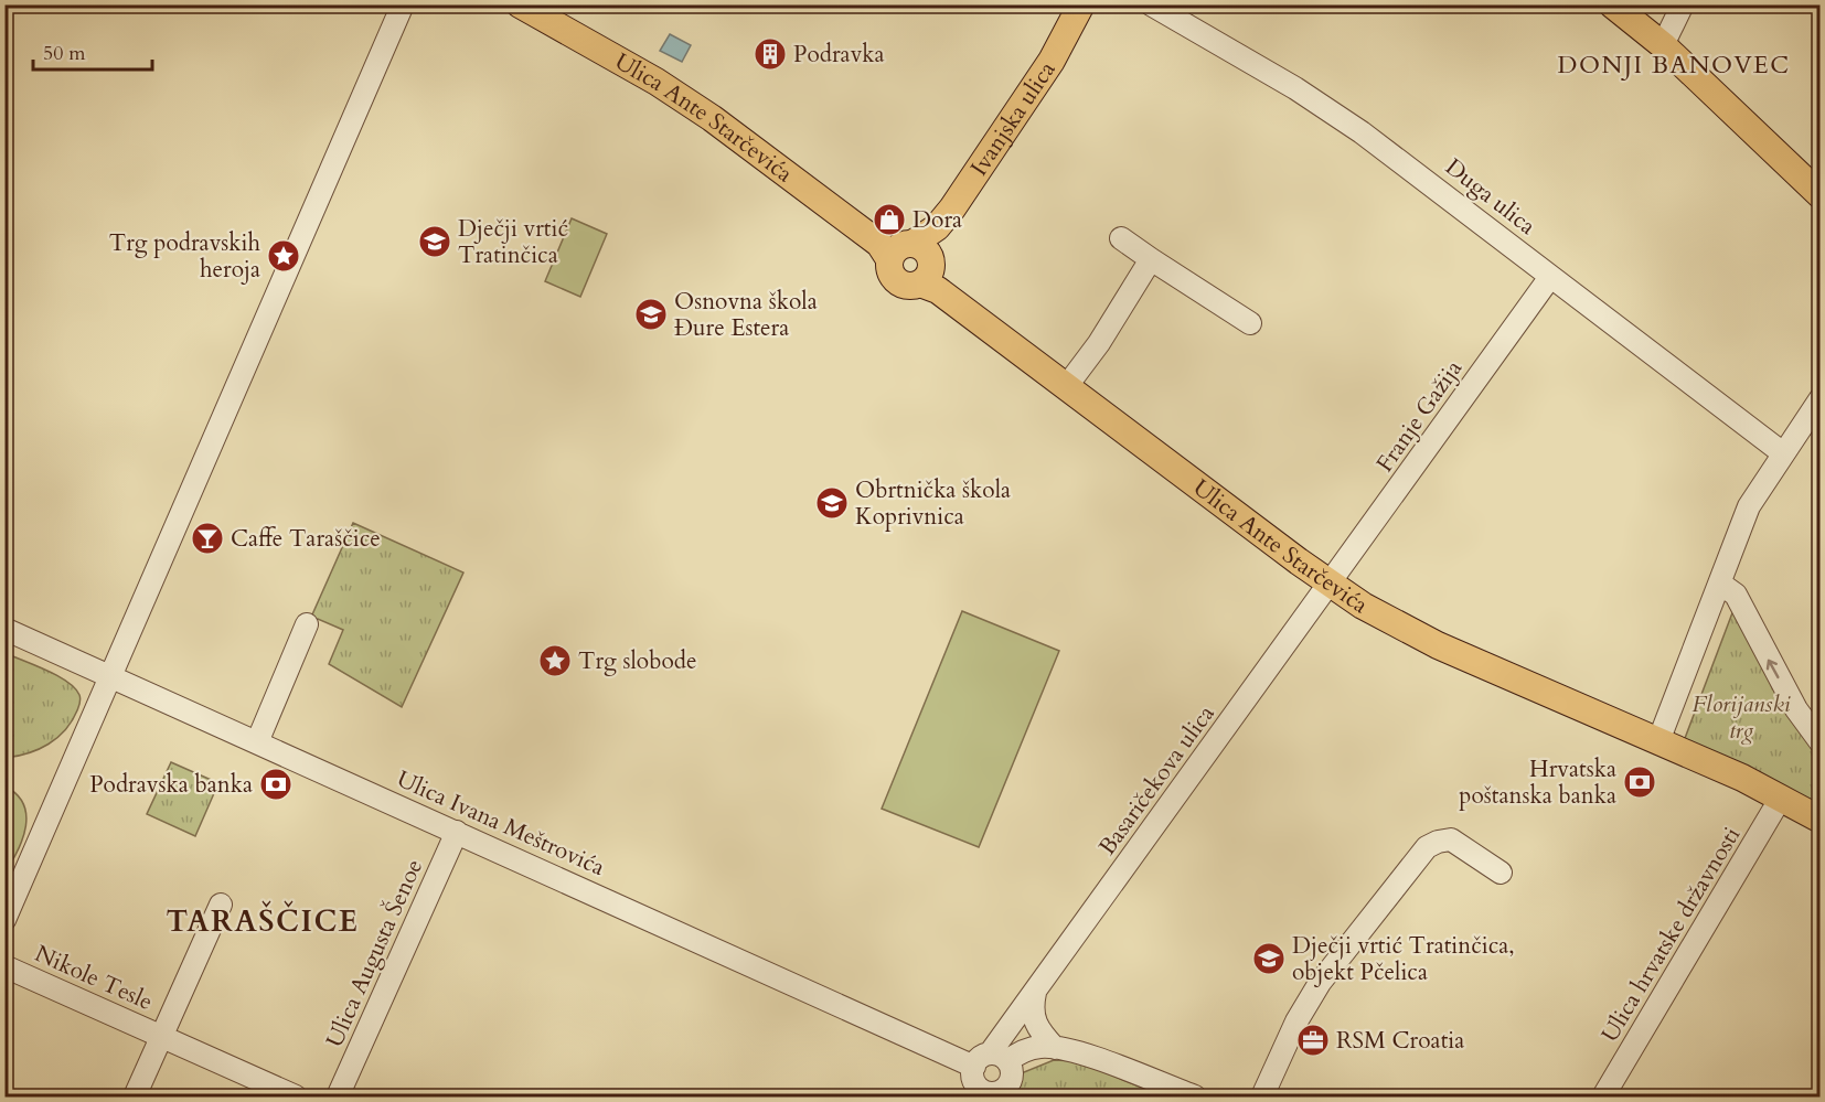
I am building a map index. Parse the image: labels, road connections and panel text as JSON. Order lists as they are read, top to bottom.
{
  "streets": {
    "main road": ["Ivanjska ulica", "Ulica Ante Starčevića"],
    "street": [
      "Duga ulica",
      "Franje Gažija",
      "Basaričekova ulica",
      "Ulica Ivana Meštrovića",
      "Ulica hrvatske državnosti",
      "Ulica Augusta Šenoe",
      "Nikole Tesle"
    ]
  },
  "crossings": [
    ["Ivanjska ulica", "Ulica Ante Starčevića"],
    ["Ulica Ante Starčevića", "Franje Gažija"],
    ["Ulica Ante Starčevića", "Basaričekova ulica"],
    ["Duga ulica", "Franje Gažija"],
    ["Franje Gažija", "Basaričekova ulica"],
    ["Basaričekova ulica", "Ulica Ivana Meštrovića"],
    ["Ulica Ivana Meštrovića", "Ulica Augusta Šenoe"]
  ],
  "districts": ["DONJI BANOVEC", "TARAŠČICE"],
  "parks": ["Florijanski trg"],
  "places": {
    "building": ["Podravka"],
    "shop": ["Dora"],
    "school or university": [
      "Dječji vrtić Tratinčica",
      "Osnovna škola Đure Estera",
      "Obrtnička škola Koprivnica",
      "Dječji vrtić Tratinčica, objekt Pčelica"
    ],
    "place": ["Trg podravskih heroja", "Trg slobode"],
    "bar": ["Caffe Taraščice"],
    "bank": ["Hrvatska poštanska banka", "Podravska banka"],
    "office": ["RSM Croatia"]
  },
  "scale_bar": "50 m"
}
